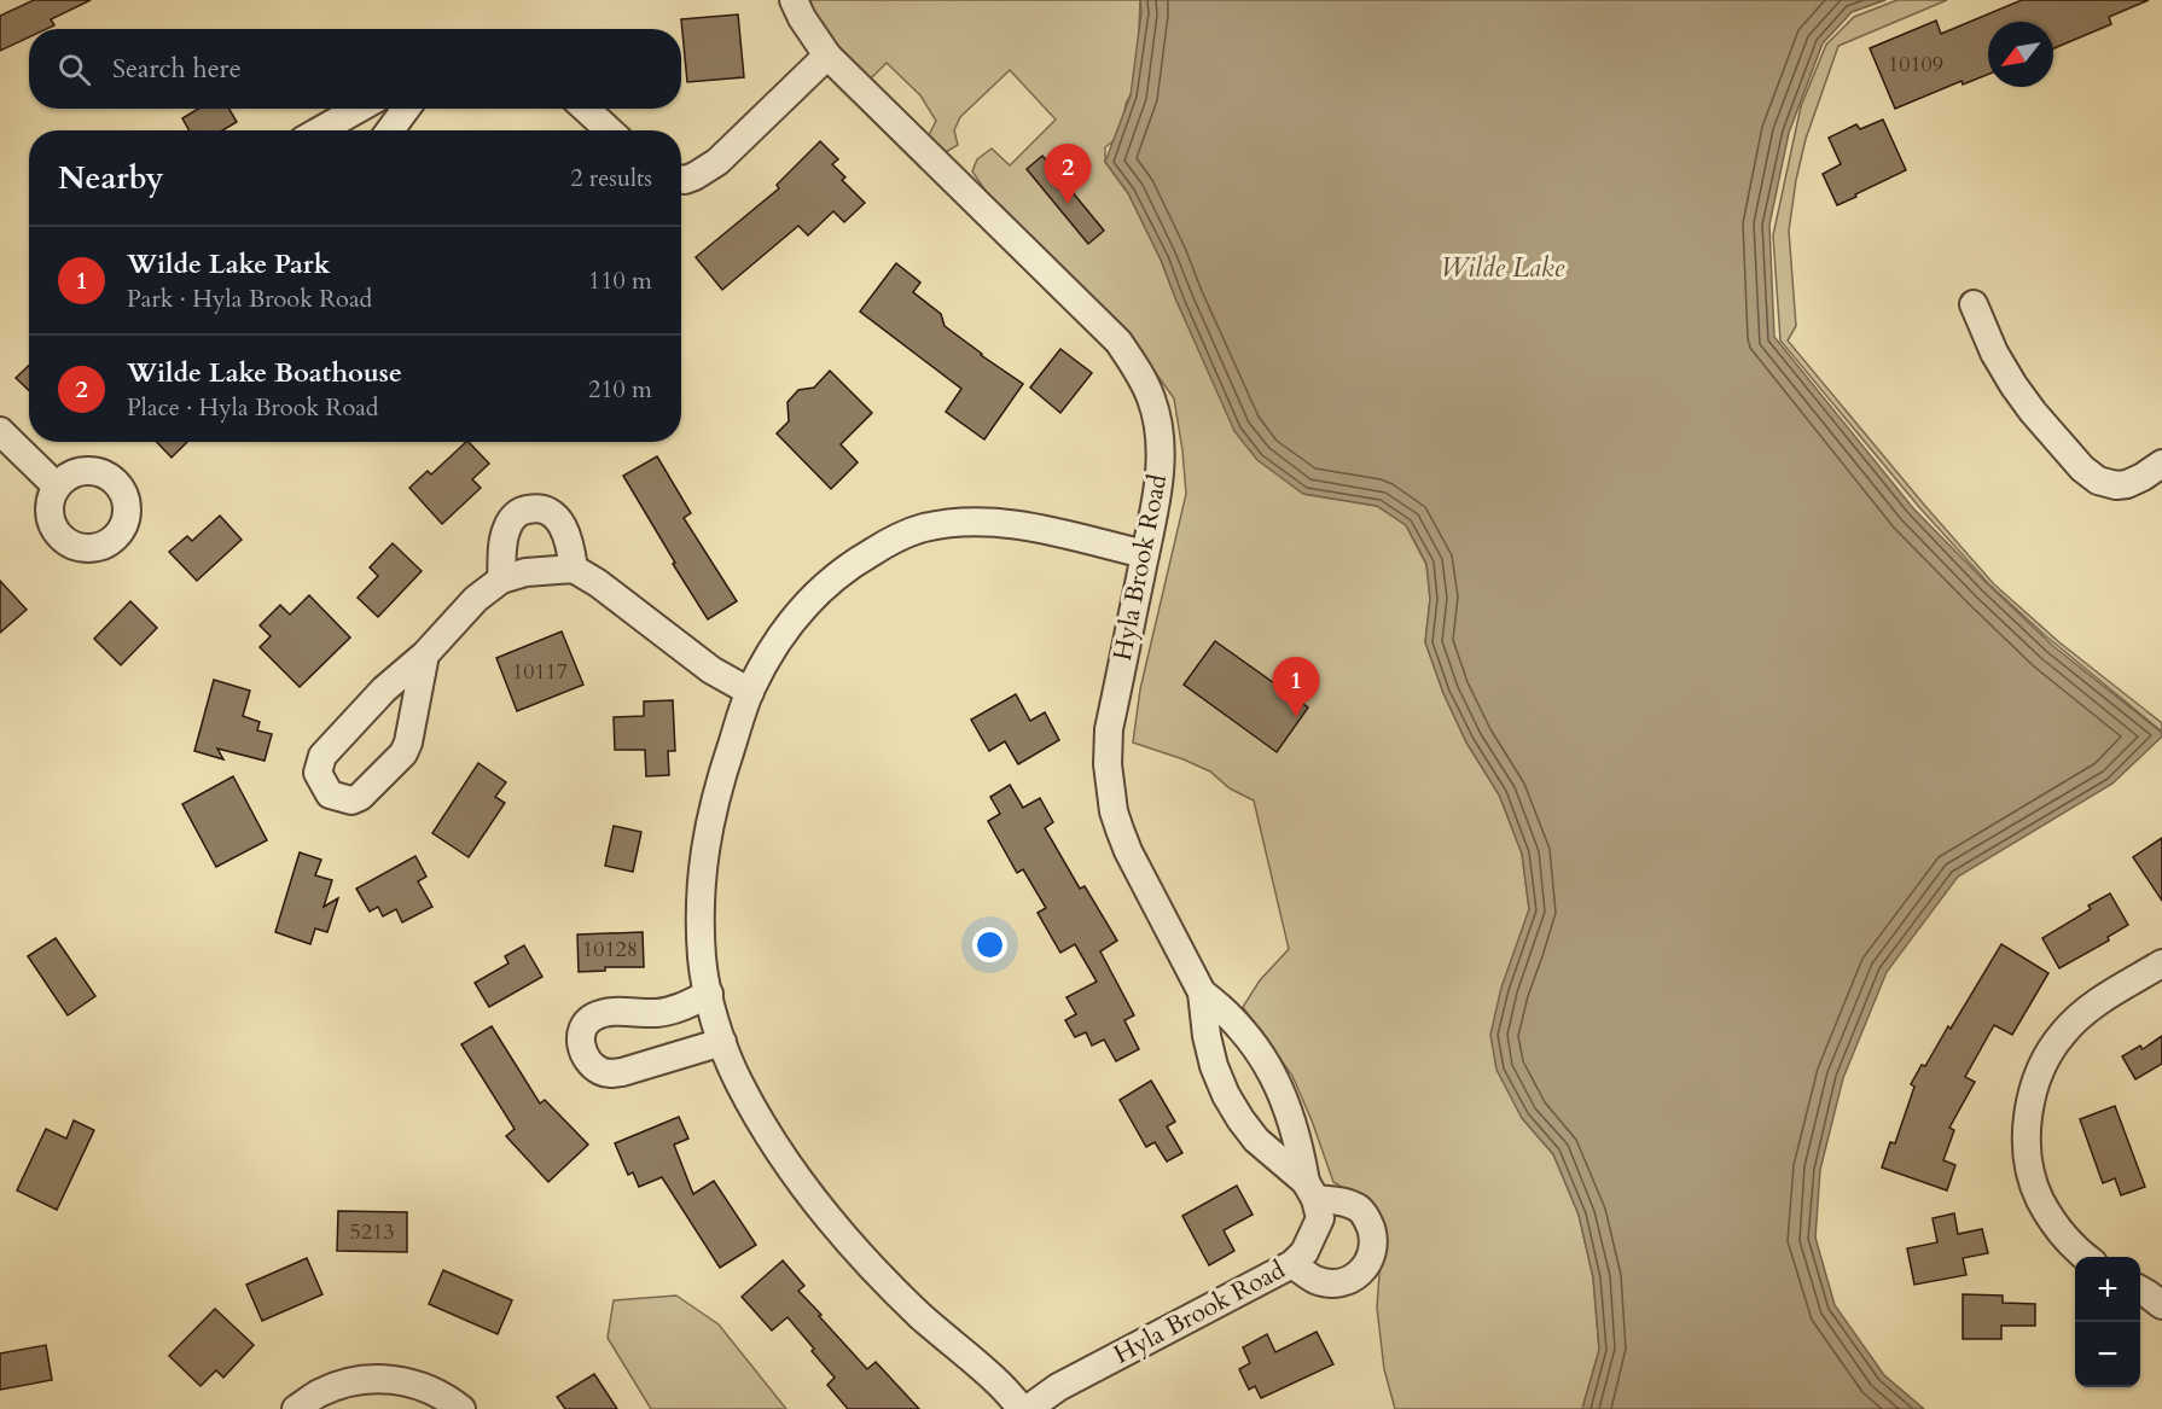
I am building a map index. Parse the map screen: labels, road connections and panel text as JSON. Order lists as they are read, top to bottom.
{
  "streets": {
    "street": ["Hyla Brook Road"]
  },
  "water": ["Wilde Lake"],
  "house_numbers": [
    "10109",
    "10117",
    "10128",
    "5213"
  ],
  "north": "bottom left",
  "page": {
    "search": "Search here",
    "heading": ["Nearby", "2 results"],
    "pins": ["2", "1"],
    "list": [
      {
        "mark": "1",
        "name": "Wilde Lake Park",
        "note": "Park · Hyla Brook Road",
        "value": "110 m"
      },
      {
        "mark": "2",
        "name": "Wilde Lake Boathouse",
        "note": "Place · Hyla Brook Road",
        "value": "210 m"
      }
    ],
    "map_buttons": ["+", "−"]
  }
}
